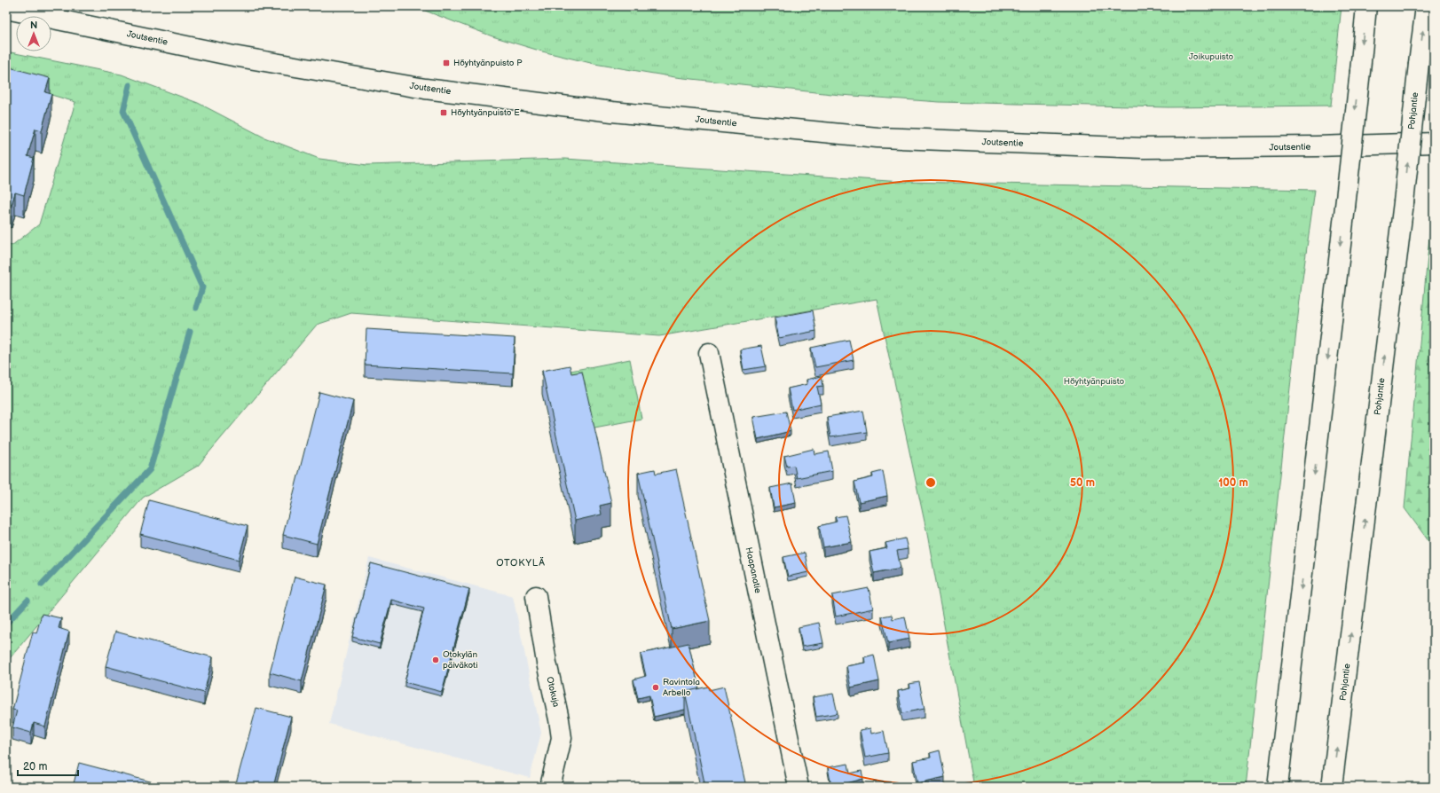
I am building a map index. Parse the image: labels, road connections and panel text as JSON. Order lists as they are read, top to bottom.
{
  "streets": {
    "main road": [
      "Joutsentie",
      "Pohjantie",
      "Haapanatie",
      "Otokuja"
    ]
  },
  "districts": ["OTOKYLÄ"],
  "parks": ["Joikupuisto", "Höyhtyänpuisto"],
  "places": {
    "transit": ["Höyhtyänpuisto P", "Höyhtyänpuisto E"],
    "other": ["Otokylän päiväkoti", "Ravintola Arbello"]
  },
  "scale_bar": "20 m",
  "north": "top",
  "rings": ["50 m", "100 m"]
}
